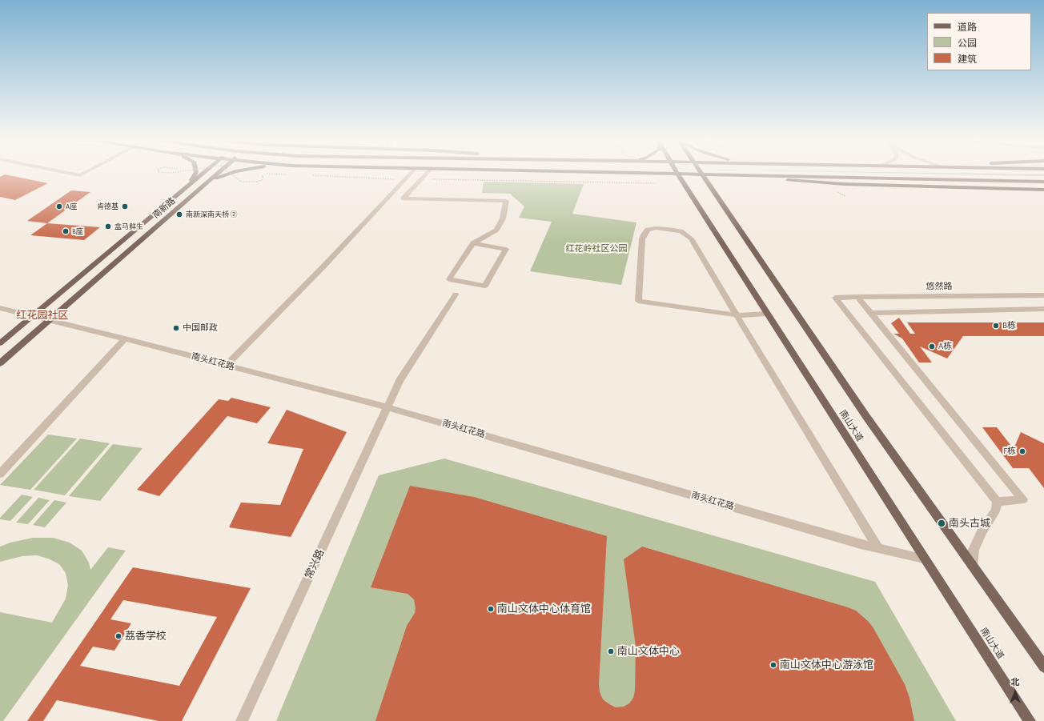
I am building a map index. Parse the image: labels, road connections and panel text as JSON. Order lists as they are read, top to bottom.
{
  "streets": {
    "main road": ["南新路", "南山大道"],
    "street": ["悠然路", "南头红花路", "常兴路"]
  },
  "crossings": [
    ["南新路", "南头红花路"],
    ["南头红花路", "南山大道"],
    ["南头红花路", "常兴路"]
  ],
  "districts": ["红花园社区"],
  "parks": ["红花岭社区公园"],
  "places": [
    "A座",
    "肯德基",
    "南新深南天桥 ②",
    "盒马鲜生",
    "B座",
    "B栋",
    "中国邮政",
    "A栋",
    "F栋",
    "南头古城",
    "南山文体中心体育馆",
    "荔香学校",
    "南山文体中心",
    "南山文体中心游泳馆"
  ],
  "legend": ["道路", "公园", "建筑"],
  "north": "top"
}
